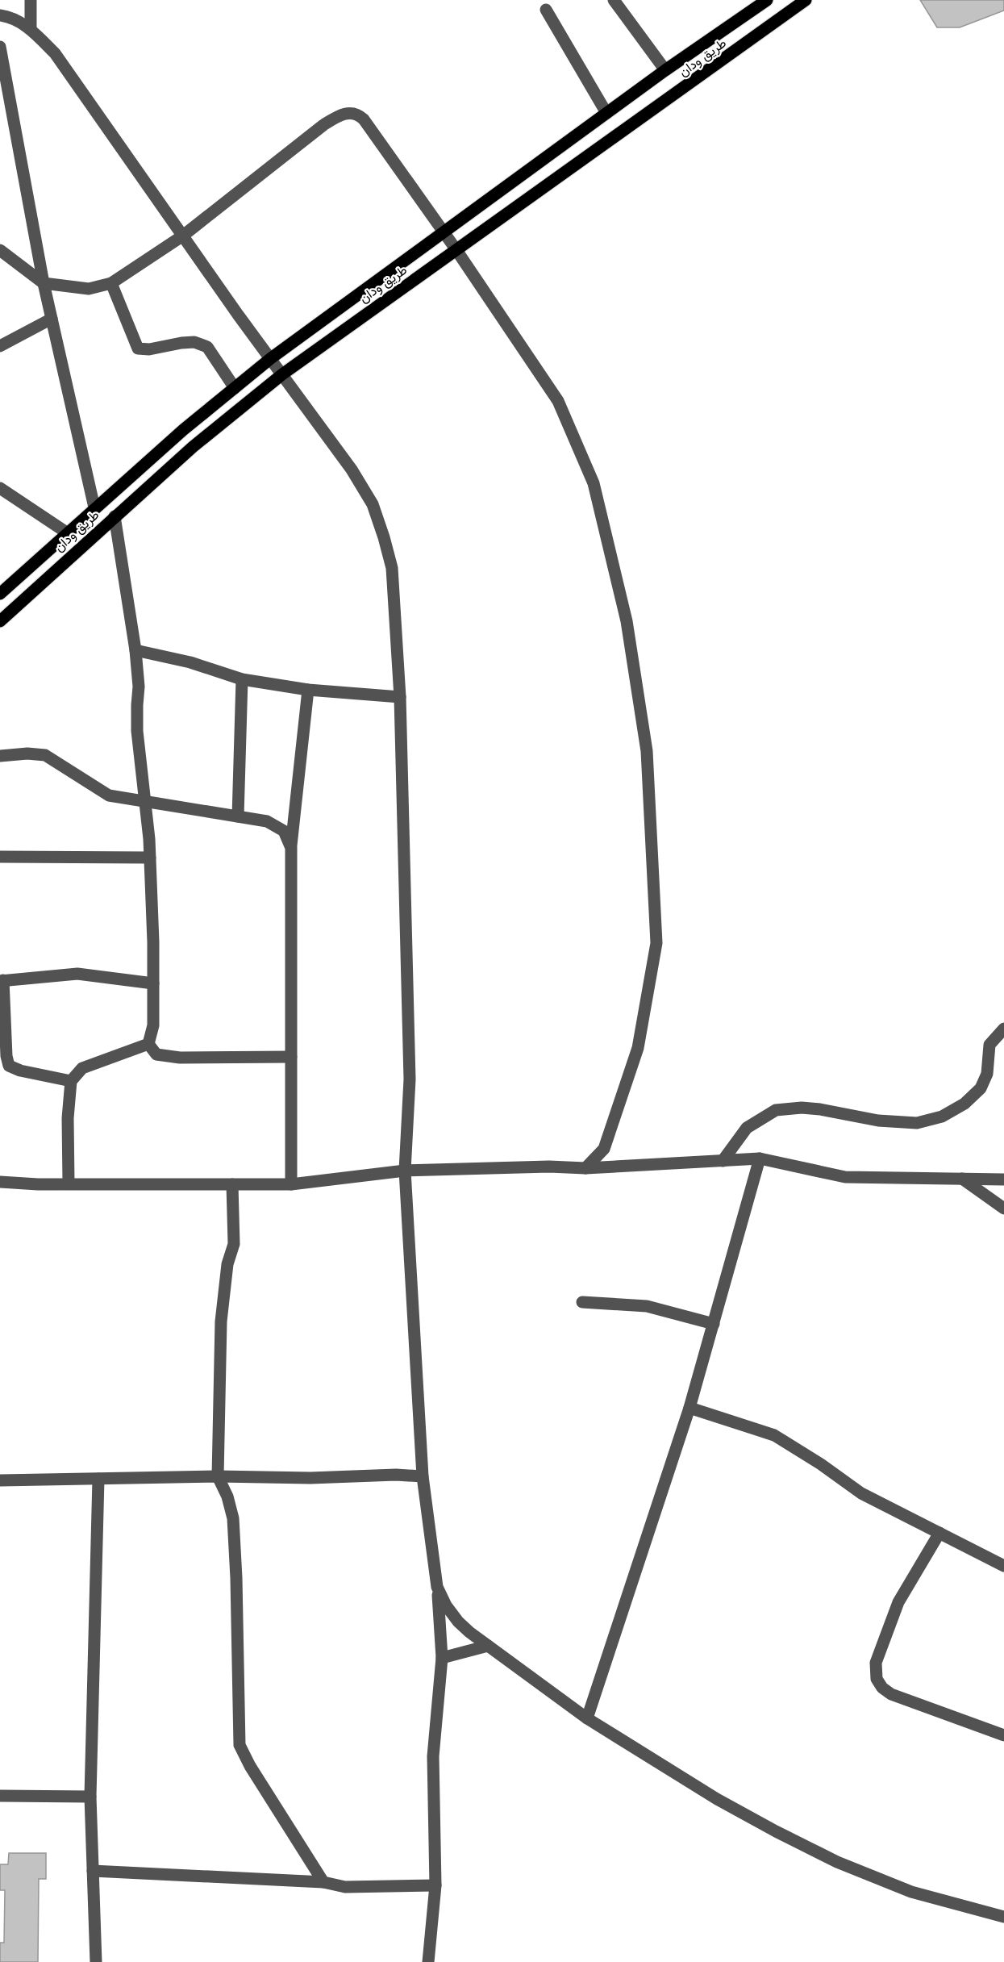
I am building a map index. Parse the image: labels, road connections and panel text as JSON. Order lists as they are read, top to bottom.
{
  "streets": {
    "main road": ["طريق ودان"]
  }
}
